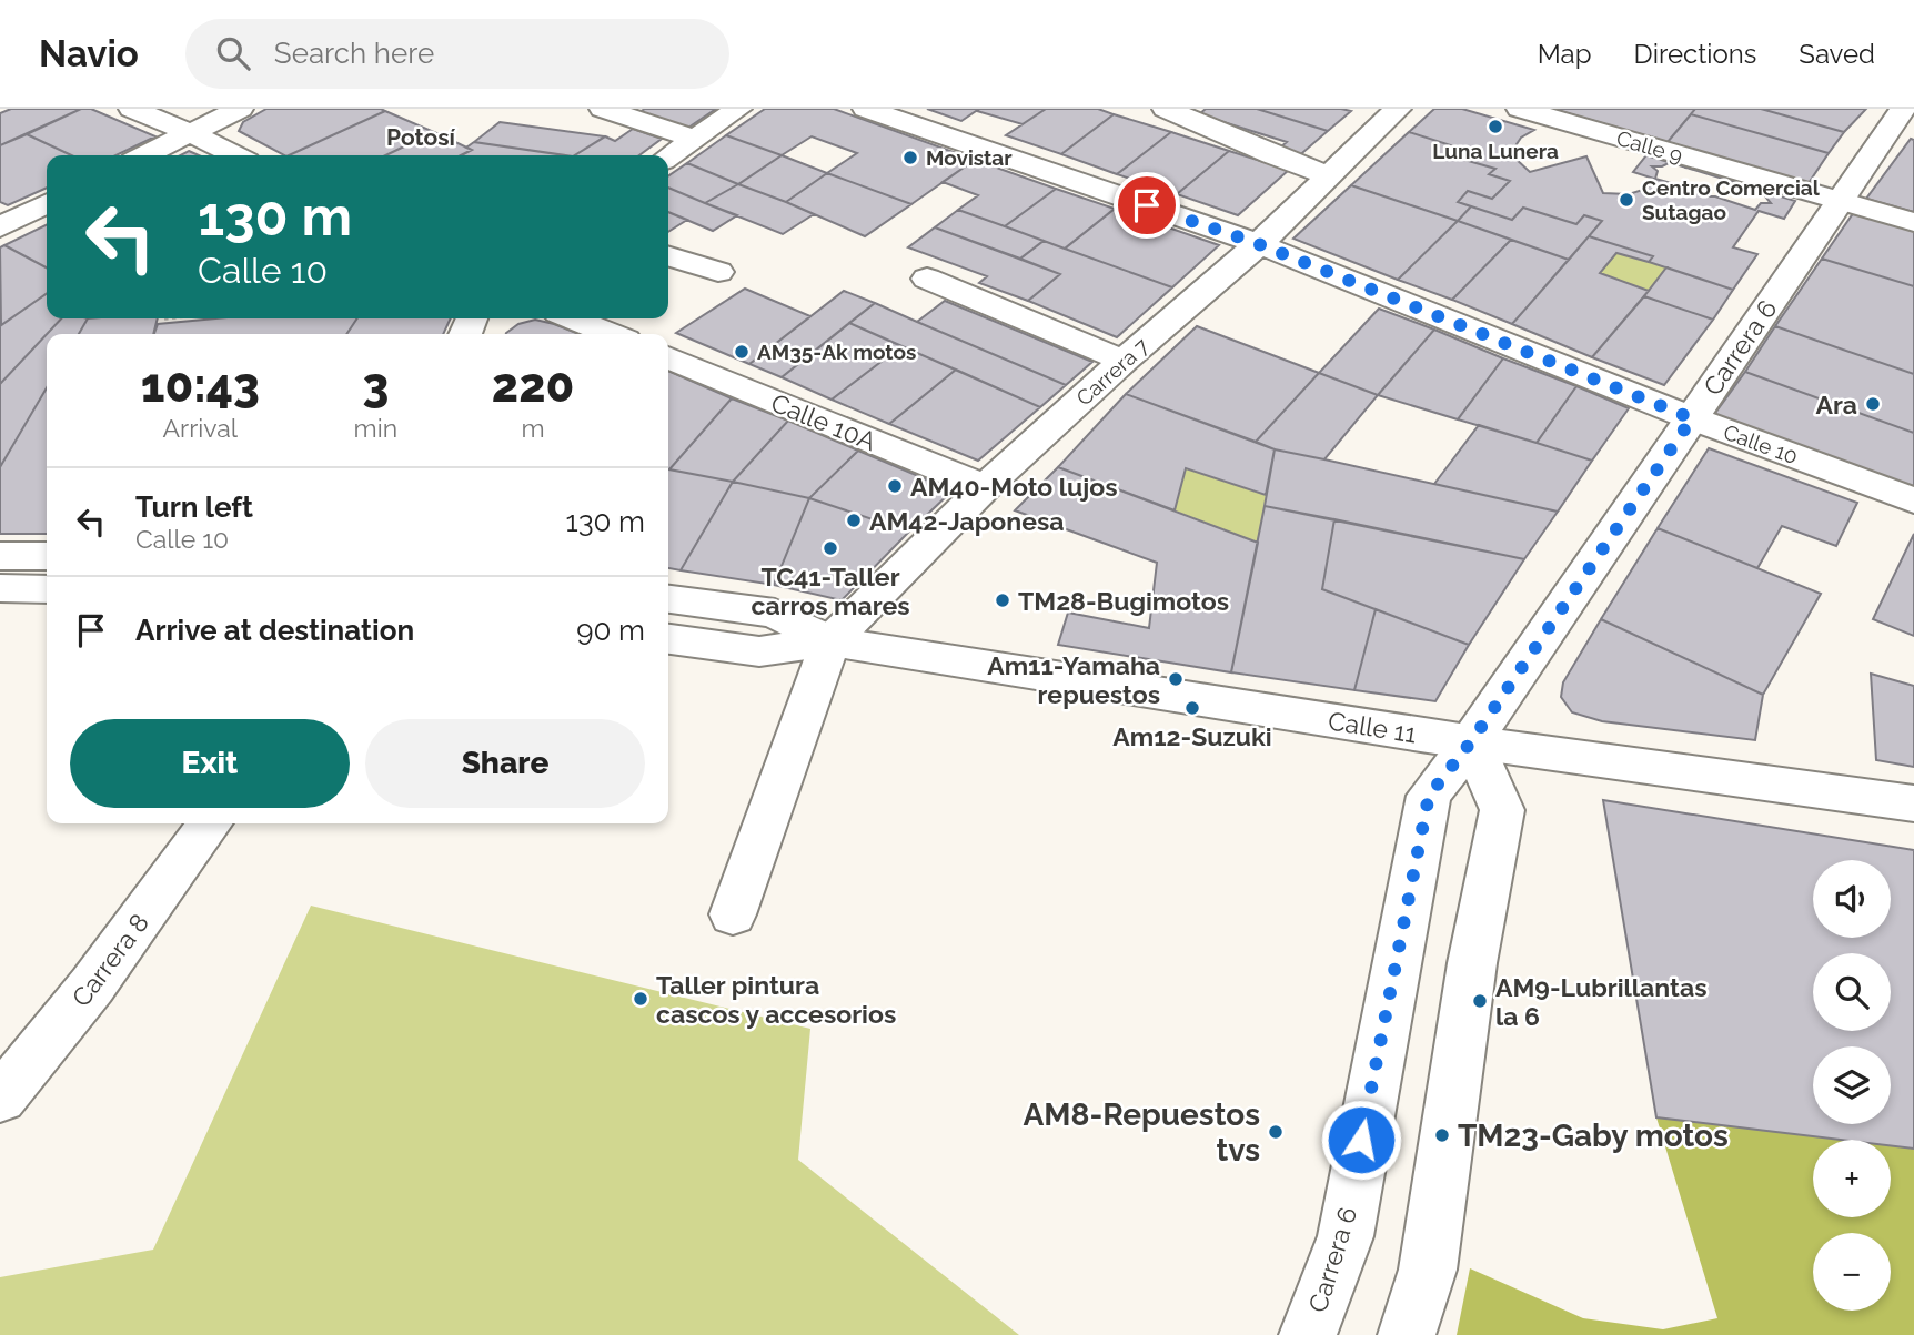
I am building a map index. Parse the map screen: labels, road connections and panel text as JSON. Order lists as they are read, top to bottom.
{
  "streets": {
    "street": [
      "Calle 9",
      "Carrera 6",
      "Carrera 7",
      "Calle 10A",
      "Calle 10",
      "Calle 11",
      "Carrera 8"
    ]
  },
  "crossings": [
    ["Calle 9", "Carrera 6"],
    ["Carrera 6", "Calle 10"],
    ["Carrera 6", "Calle 11"],
    ["Carrera 7", "Calle 10A"],
    ["Carrera 7", "Calle 10"],
    ["Carrera 7", "Calle 11"]
  ],
  "districts": ["Potosí"],
  "places": [
    "Luna Lunera",
    "Movistar",
    "Centro Comercial Sutagao",
    "AM35-Ak motos",
    "Ara",
    "AM40-Moto lujos",
    "AM42-Japonesa",
    "TC41-Taller carros mares",
    "TM28-Bugimotos",
    "Am11-Yamaha repuestos",
    "Am12-Suzuki",
    "Taller pintura cascos y accesorios",
    "AM9-Lubrillantas la 6",
    "AM8-Repuestos tvs",
    "TM23-Gaby motos"
  ],
  "page": {
    "header": "Navio",
    "search": "Search here",
    "nav": ["Map", "Directions", "Saved"],
    "turn": ["130 m", "Calle 10"],
    "eta": [
      "10:43",
      "Arrival",
      "3",
      "min",
      "220",
      "m"
    ],
    "list": [
      {
        "name": "Turn left",
        "note": "Calle 10",
        "value": "130 m"
      },
      {
        "name": "Arrive at destination",
        "value": "90 m"
      }
    ],
    "buttons": ["Exit", "Share"],
    "map_buttons": ["+", "−"]
  }
}
